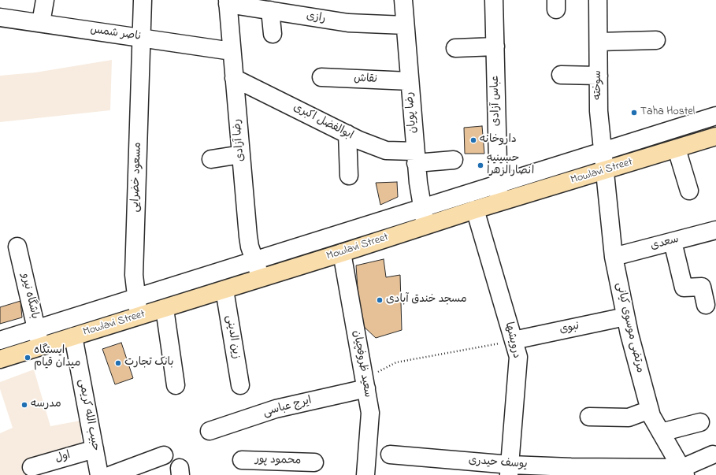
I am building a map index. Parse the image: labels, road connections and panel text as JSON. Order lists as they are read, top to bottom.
{
  "streets": {
    "main road": ["Mowlavi Street"],
    "street": [
      "رازی",
      "ناصر شمس",
      "نقاش",
      "سوخته",
      "عباس آزادی",
      "رضا پویان",
      "ابوالفضل اکبری",
      "رضا آزادی",
      "مسعود خضرایی",
      "سعدی",
      "باشگاه نیرو",
      "مرتضی موسوی کیانی",
      "نبوی",
      "زین الدینی",
      "درویشها",
      "سعید ظروفچیان",
      "ایرج عباسی",
      "حبیب الله کریمی",
      "اول",
      "محمود پور",
      "یوسف حیدری"
    ]
  },
  "crossings": [
    ["رازی", "رضا پویان"],
    ["رازی", "رضا آزادی"],
    ["ناصر شمس", "رضا آزادی"],
    ["ناصر شمس", "مسعود خضرایی"],
    ["نقاش", "رضا پویان"],
    ["سوخته", "Mowlavi Street"],
    ["سوخته", "مرتضی موسوی کیانی"],
    ["عباس آزادی", "Mowlavi Street"],
    ["رضا پویان", "ابوالفضل اکبری"],
    ["رضا پویان", "Mowlavi Street"],
    ["ابوالفضل اکبری", "رضا آزادی"],
    ["رضا آزادی", "Mowlavi Street"],
    ["Mowlavi Street", "مسعود خضرایی"],
    ["Mowlavi Street", "باشگاه نیرو"],
    ["Mowlavi Street", "مرتضی موسوی کیانی"],
    ["Mowlavi Street", "زین الدینی"],
    ["Mowlavi Street", "درویشها"],
    ["Mowlavi Street", "سعید ظروفچیان"],
    ["Mowlavi Street", "حبیب الله کریمی"],
    ["سعدی", "مرتضی موسوی کیانی"],
    ["مرتضی موسوی کیانی", "نبوی"],
    ["مرتضی موسوی کیانی", "یوسف حیدری"],
    ["نبوی", "درویشها"],
    ["درویشها", "یوسف حیدری"],
    ["سعید ظروفچیان", "ایرج عباسی"],
    ["حبیب الله کریمی", "اول"]
  ],
  "places": [
    "Taha Hostel",
    "داروخانه",
    "حسینیه انصارالزهرا",
    "مسجد خندق آبادی",
    "ایستگاه میدان قیام",
    "بانک تجارت",
    "مدرسه"
  ]
}
